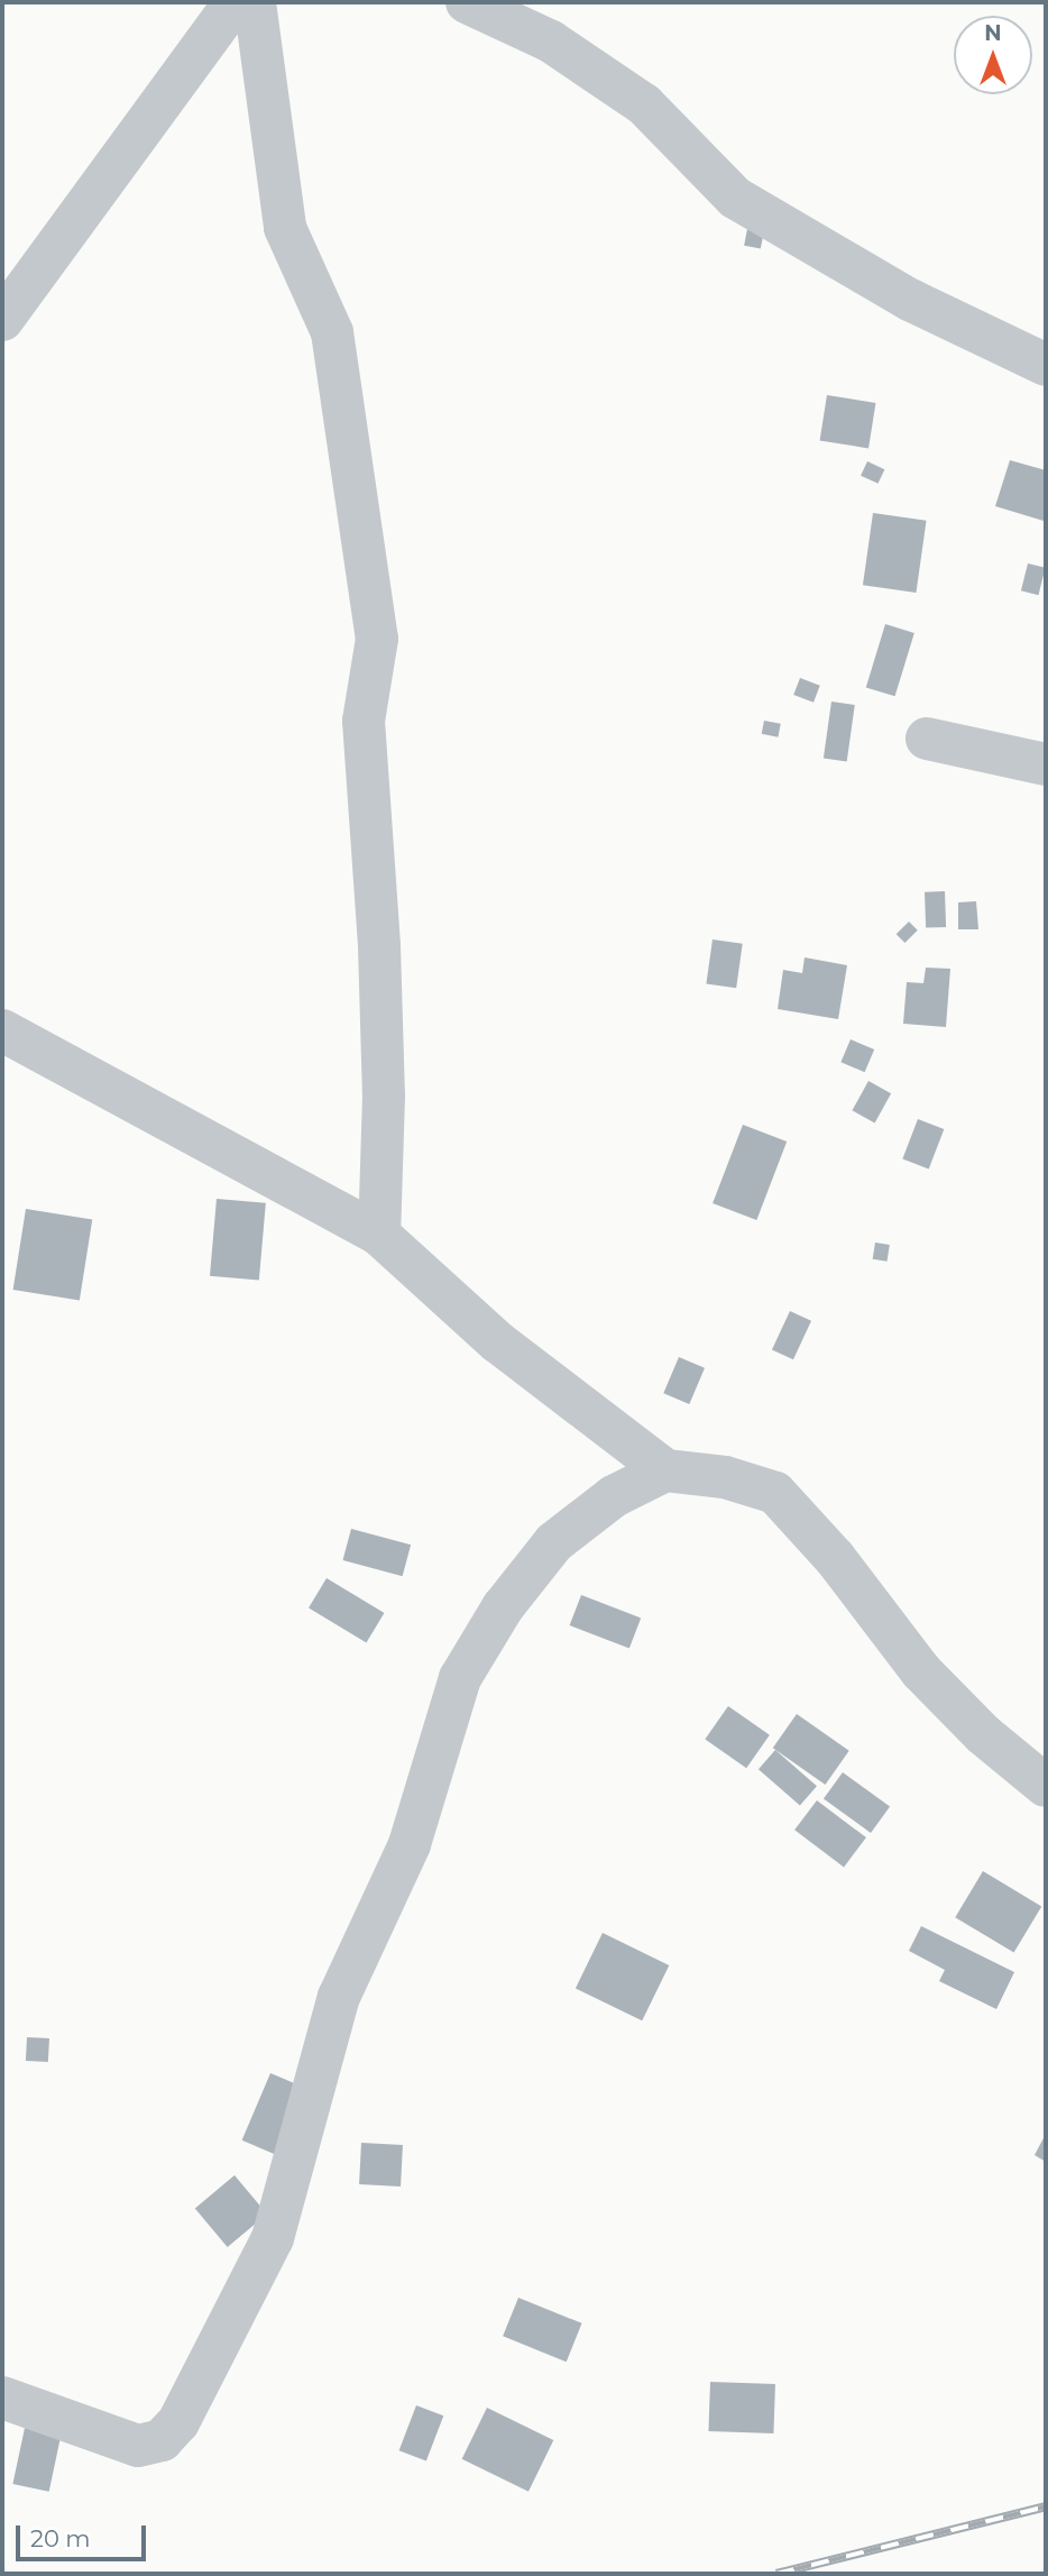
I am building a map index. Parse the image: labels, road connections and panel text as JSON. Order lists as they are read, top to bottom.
{
  "scale_bar": "20 m",
  "north": "top"
}
